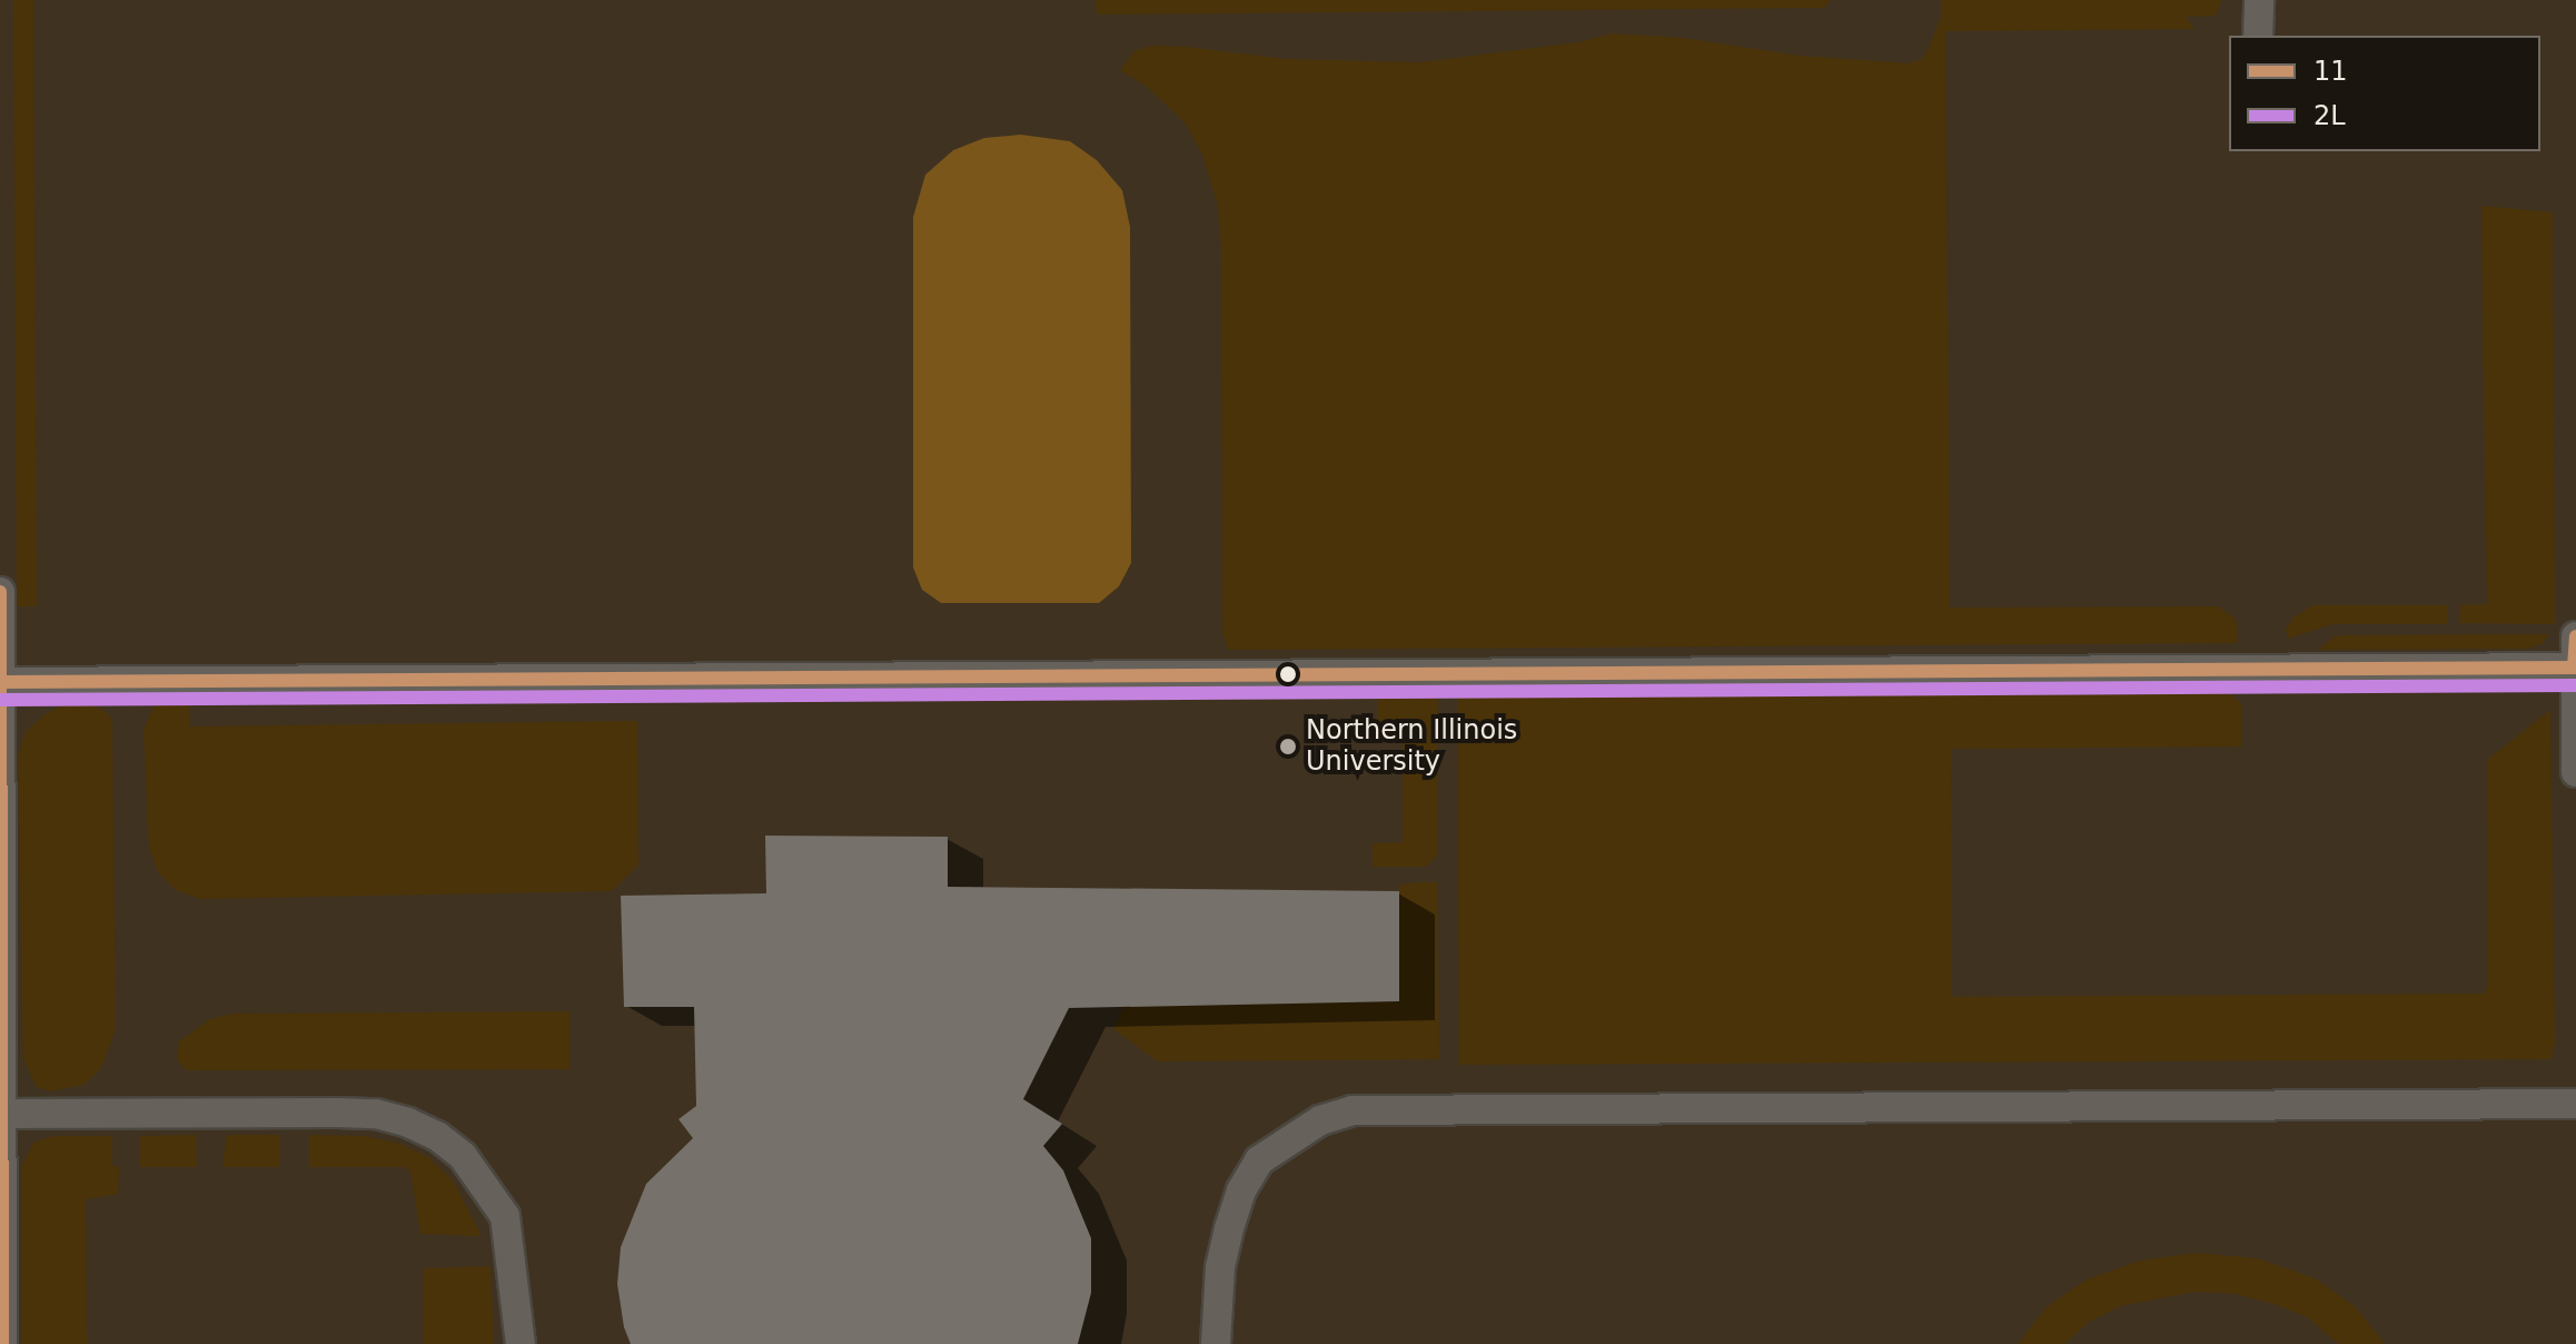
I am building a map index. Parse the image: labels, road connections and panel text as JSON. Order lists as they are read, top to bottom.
{
  "places": ["Northern Illinois University"],
  "lines": ["transit line 11", "transit line 2L"],
  "legend": ["11", "2L"]
}
